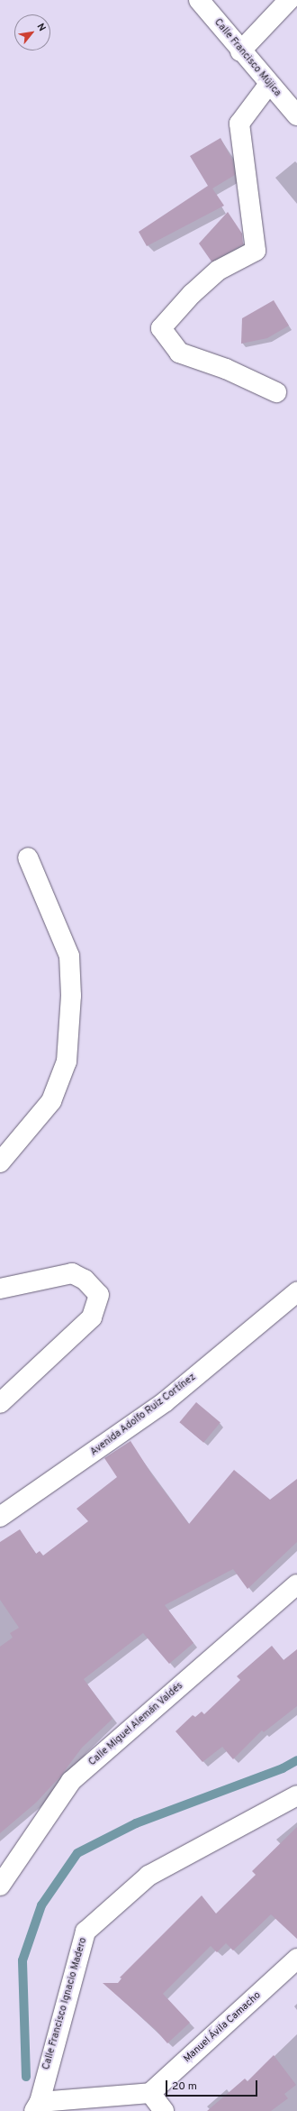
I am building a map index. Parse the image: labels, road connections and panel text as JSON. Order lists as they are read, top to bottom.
{
  "streets": {
    "street": [
      "Calle Francisco Mújica",
      "Avenida Adolfo Ruiz Cortínez",
      "Calle Miguel Alemán Valdés",
      "Calle Francisco Ignacio Madero",
      "Manuel Ávila Camacho"
    ]
  },
  "scale_bar": "20 m",
  "north": "top right"
}
